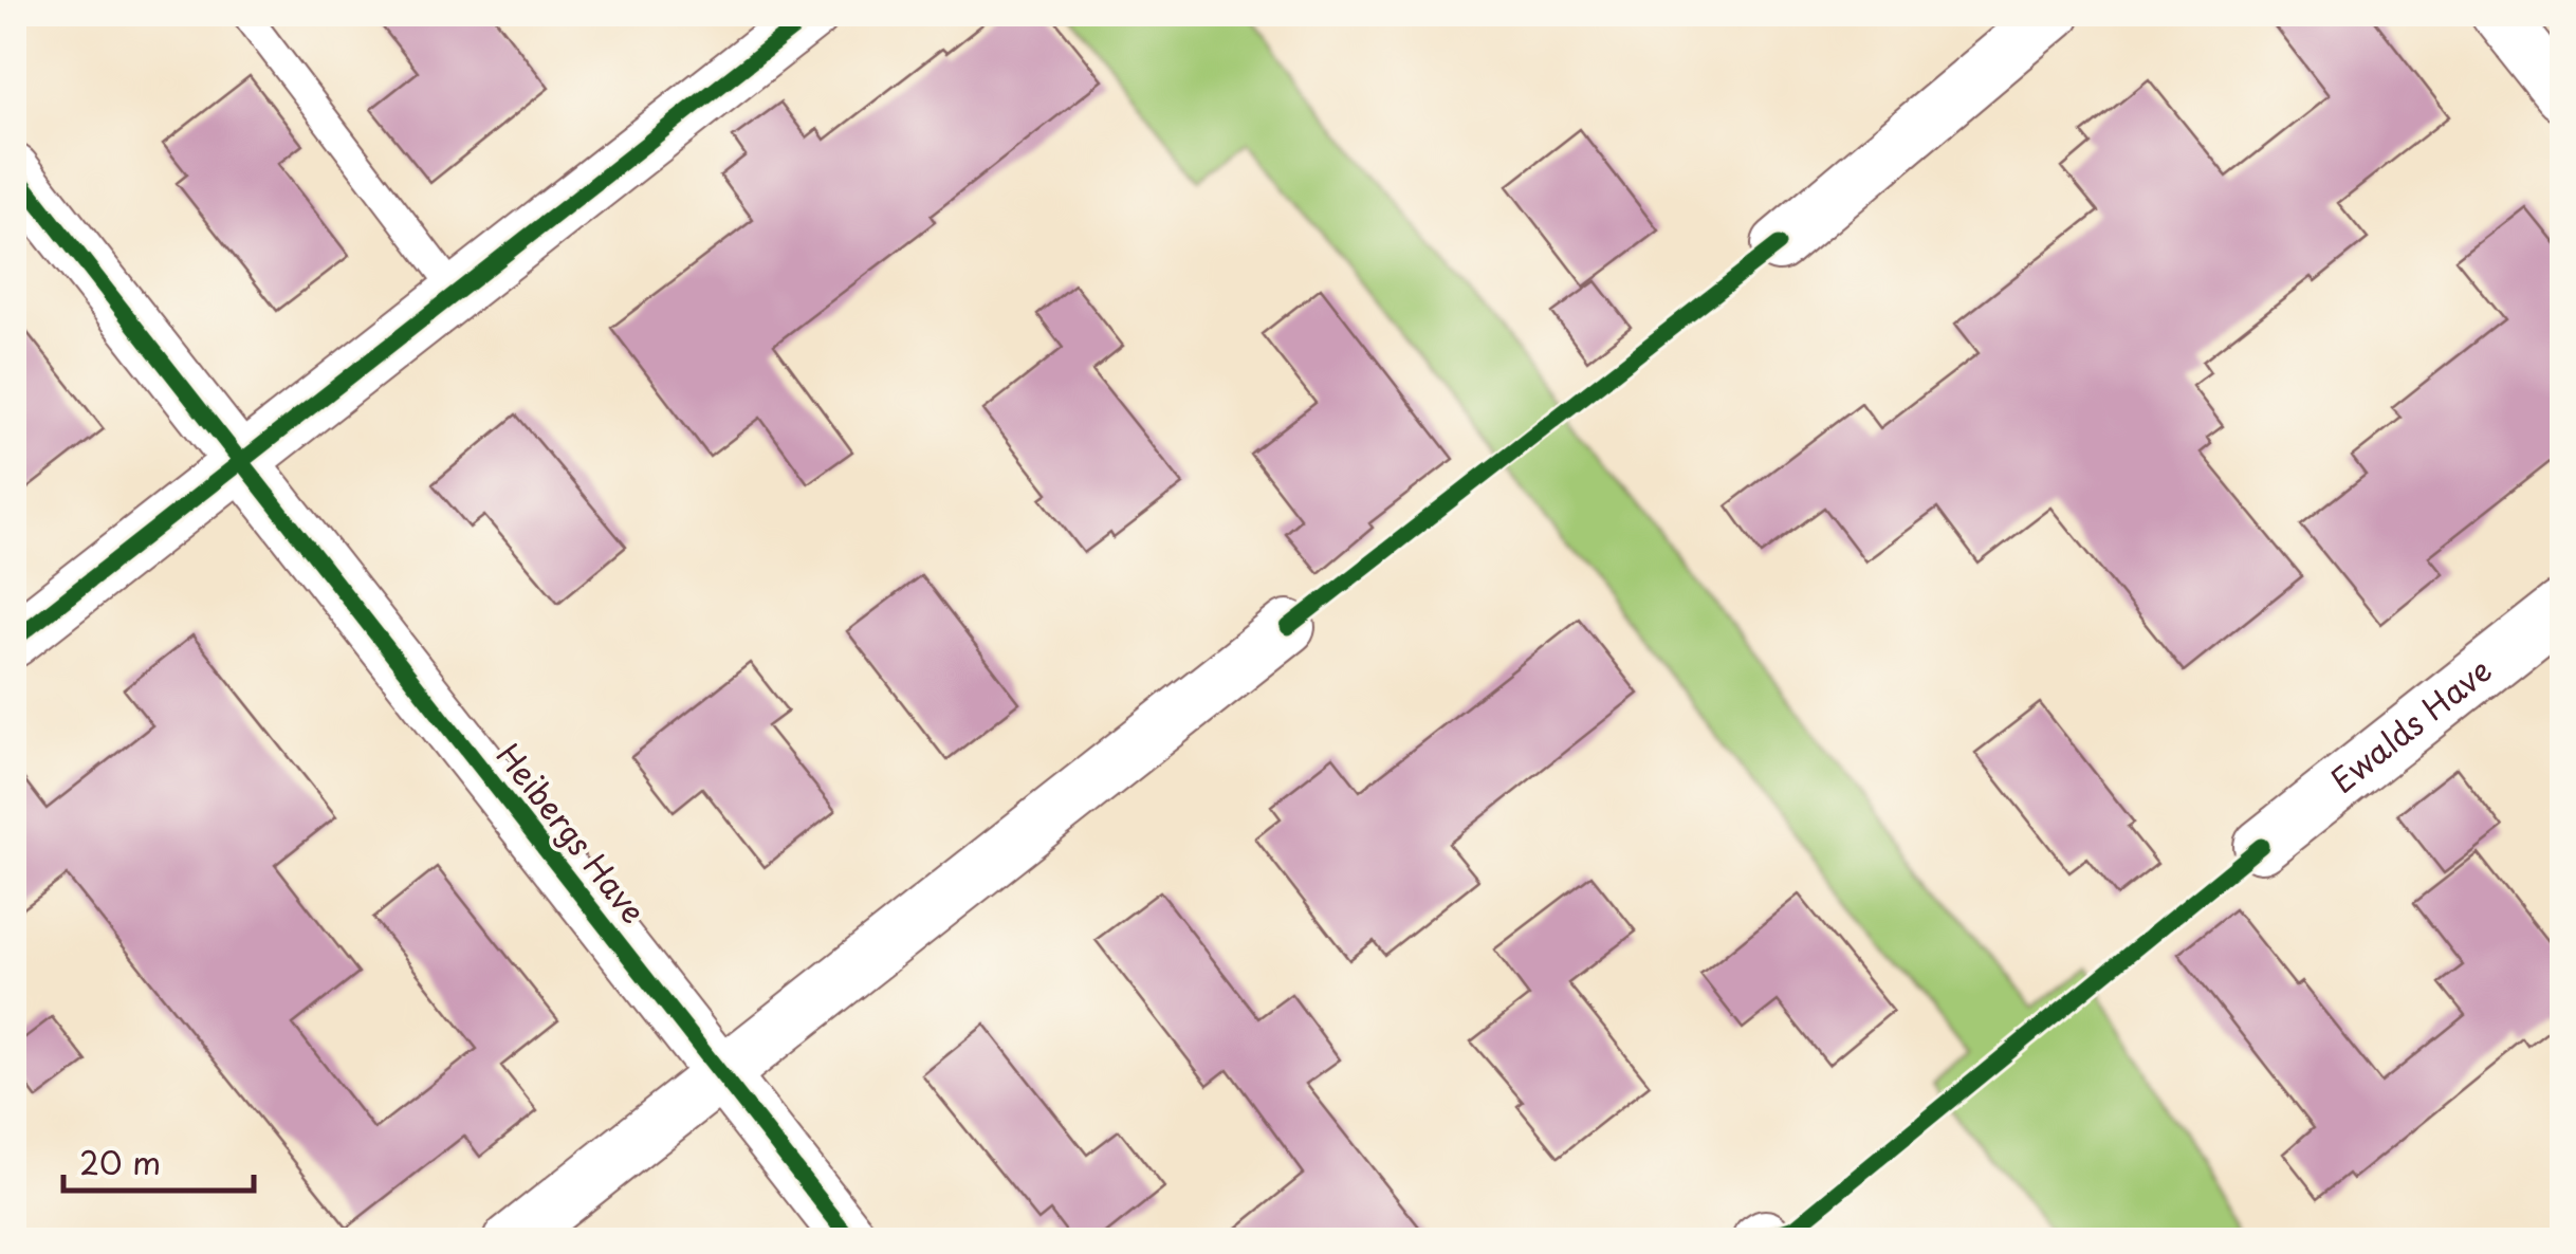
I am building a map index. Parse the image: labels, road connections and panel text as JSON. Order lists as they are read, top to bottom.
{
  "streets": {
    "street": ["Ewalds Have", "Heibergs Have"]
  },
  "scale_bar": "20 m"
}
